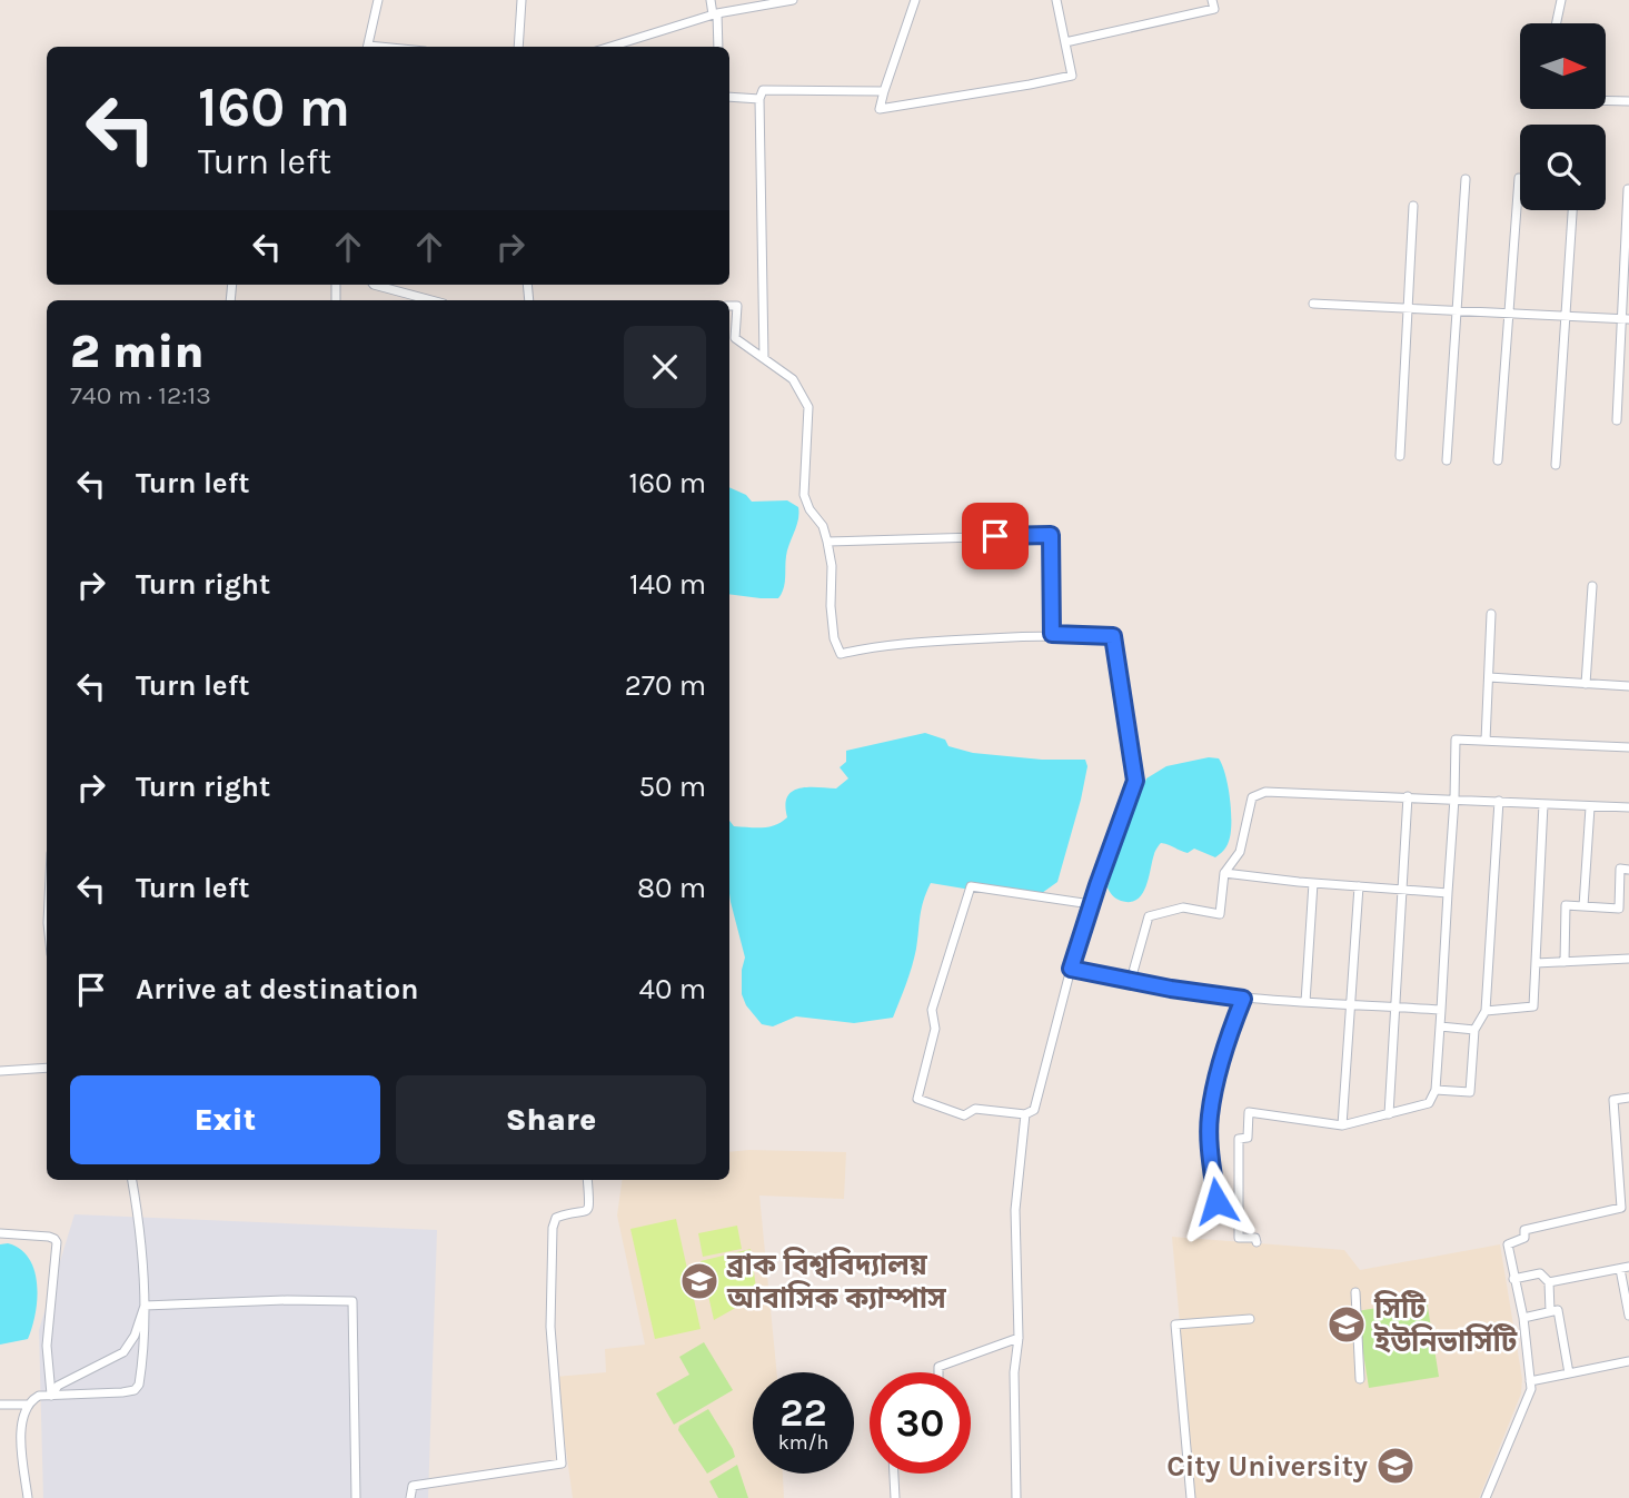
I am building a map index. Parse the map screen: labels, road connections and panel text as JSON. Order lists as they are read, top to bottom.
{
  "places": {
    "school or university": ["ব্রাক বিশ্ববিদ্যালয় আবাসিক ক্যাম্পাস", "সিটি ইউনিভার্সিটি", "City University"]
  },
  "north": "right",
  "page": {
    "turn": ["160 m", "Turn left"],
    "heading": ["2 min", "740 m · 12:13"],
    "list": [
      {
        "name": "Turn left",
        "value": "160 m"
      },
      {
        "name": "Turn right",
        "value": "140 m"
      },
      {
        "name": "Turn left",
        "value": "270 m"
      },
      {
        "name": "Turn right",
        "value": "50 m"
      },
      {
        "name": "Turn left",
        "value": "80 m"
      },
      {
        "name": "Arrive at destination",
        "value": "40 m"
      }
    ],
    "buttons": ["Exit", "Share"],
    "speed": "22 km/h",
    "limit": "30"
  }
}
